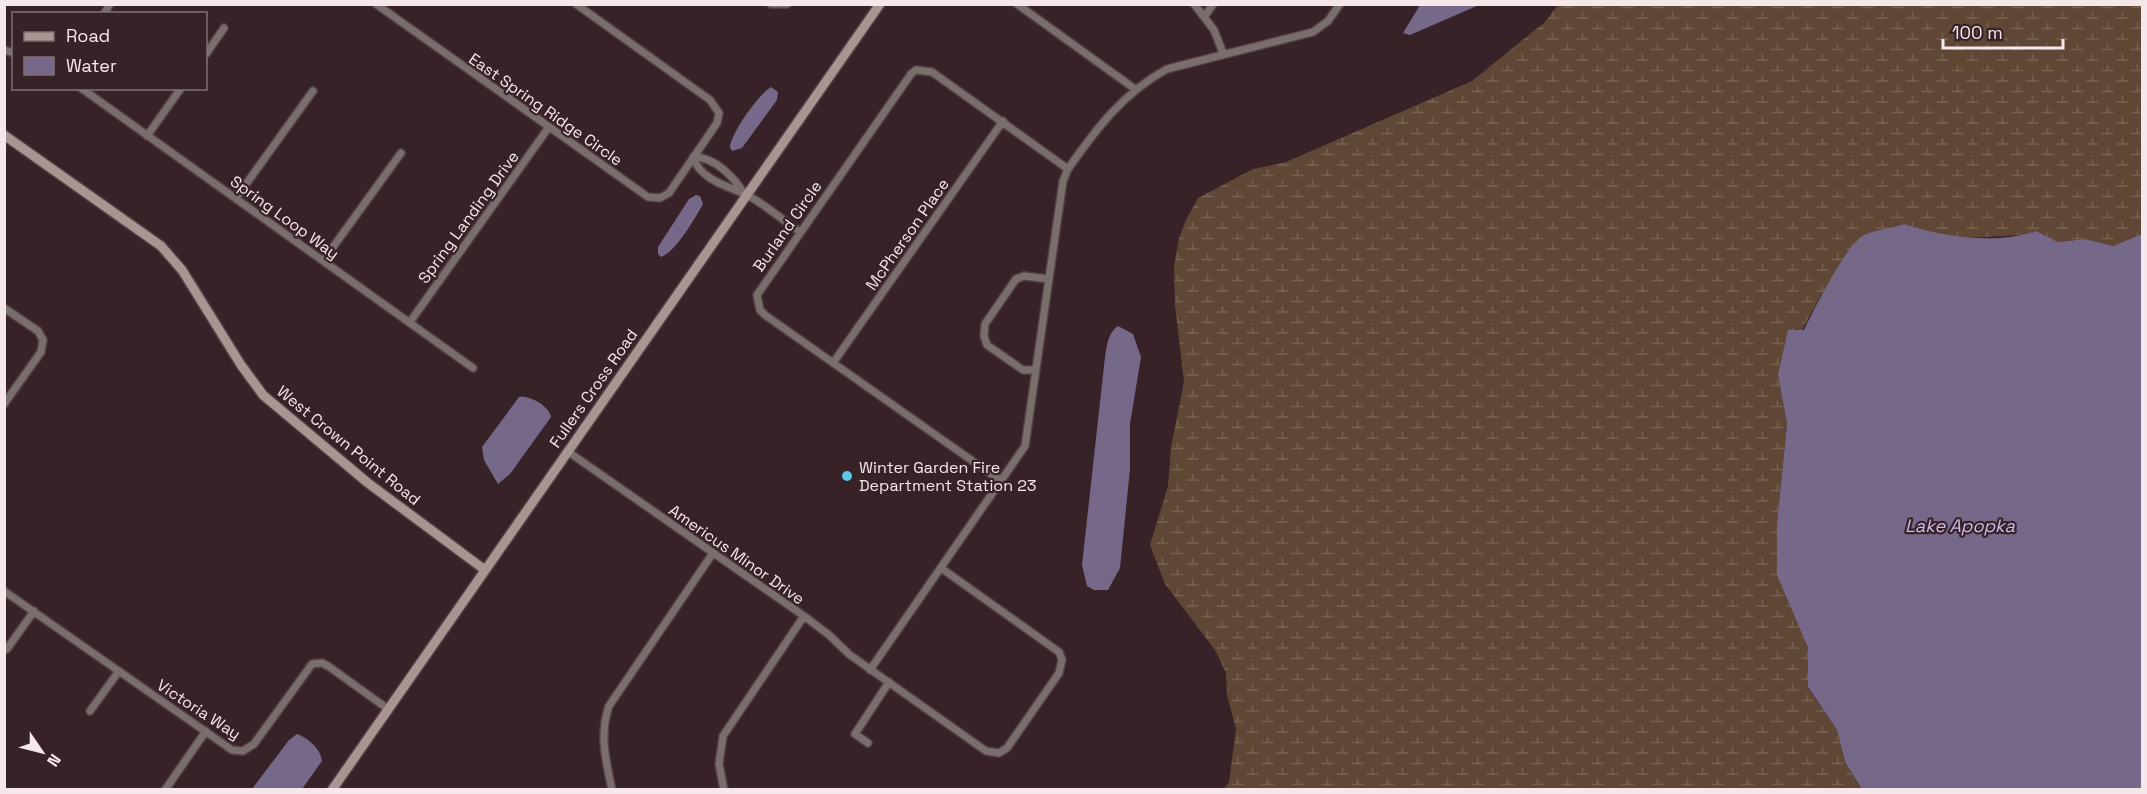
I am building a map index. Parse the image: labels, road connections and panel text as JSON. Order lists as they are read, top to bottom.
{
  "streets": {
    "street": [
      "East Spring Ridge Circle",
      "Spring Loop Way",
      "Spring Landing Drive",
      "Burland Circle",
      "McPherson Place",
      "Fullers Cross Road",
      "West Crown Point Road",
      "Americus Minor Drive",
      "Victoria Way"
    ]
  },
  "crossings": [
    ["East Spring Ridge Circle", "Spring Landing Drive"],
    ["Spring Loop Way", "Spring Landing Drive"],
    ["Burland Circle", "McPherson Place"],
    ["Fullers Cross Road", "West Crown Point Road"],
    ["Fullers Cross Road", "Americus Minor Drive"],
    ["Fullers Cross Road", "Victoria Way"]
  ],
  "water": ["Lake Apopka"],
  "places": ["Winter Garden Fire Department Station 23"],
  "legend": ["Road", "Water"],
  "scale_bar": "100 m",
  "north": "bottom right"
}
